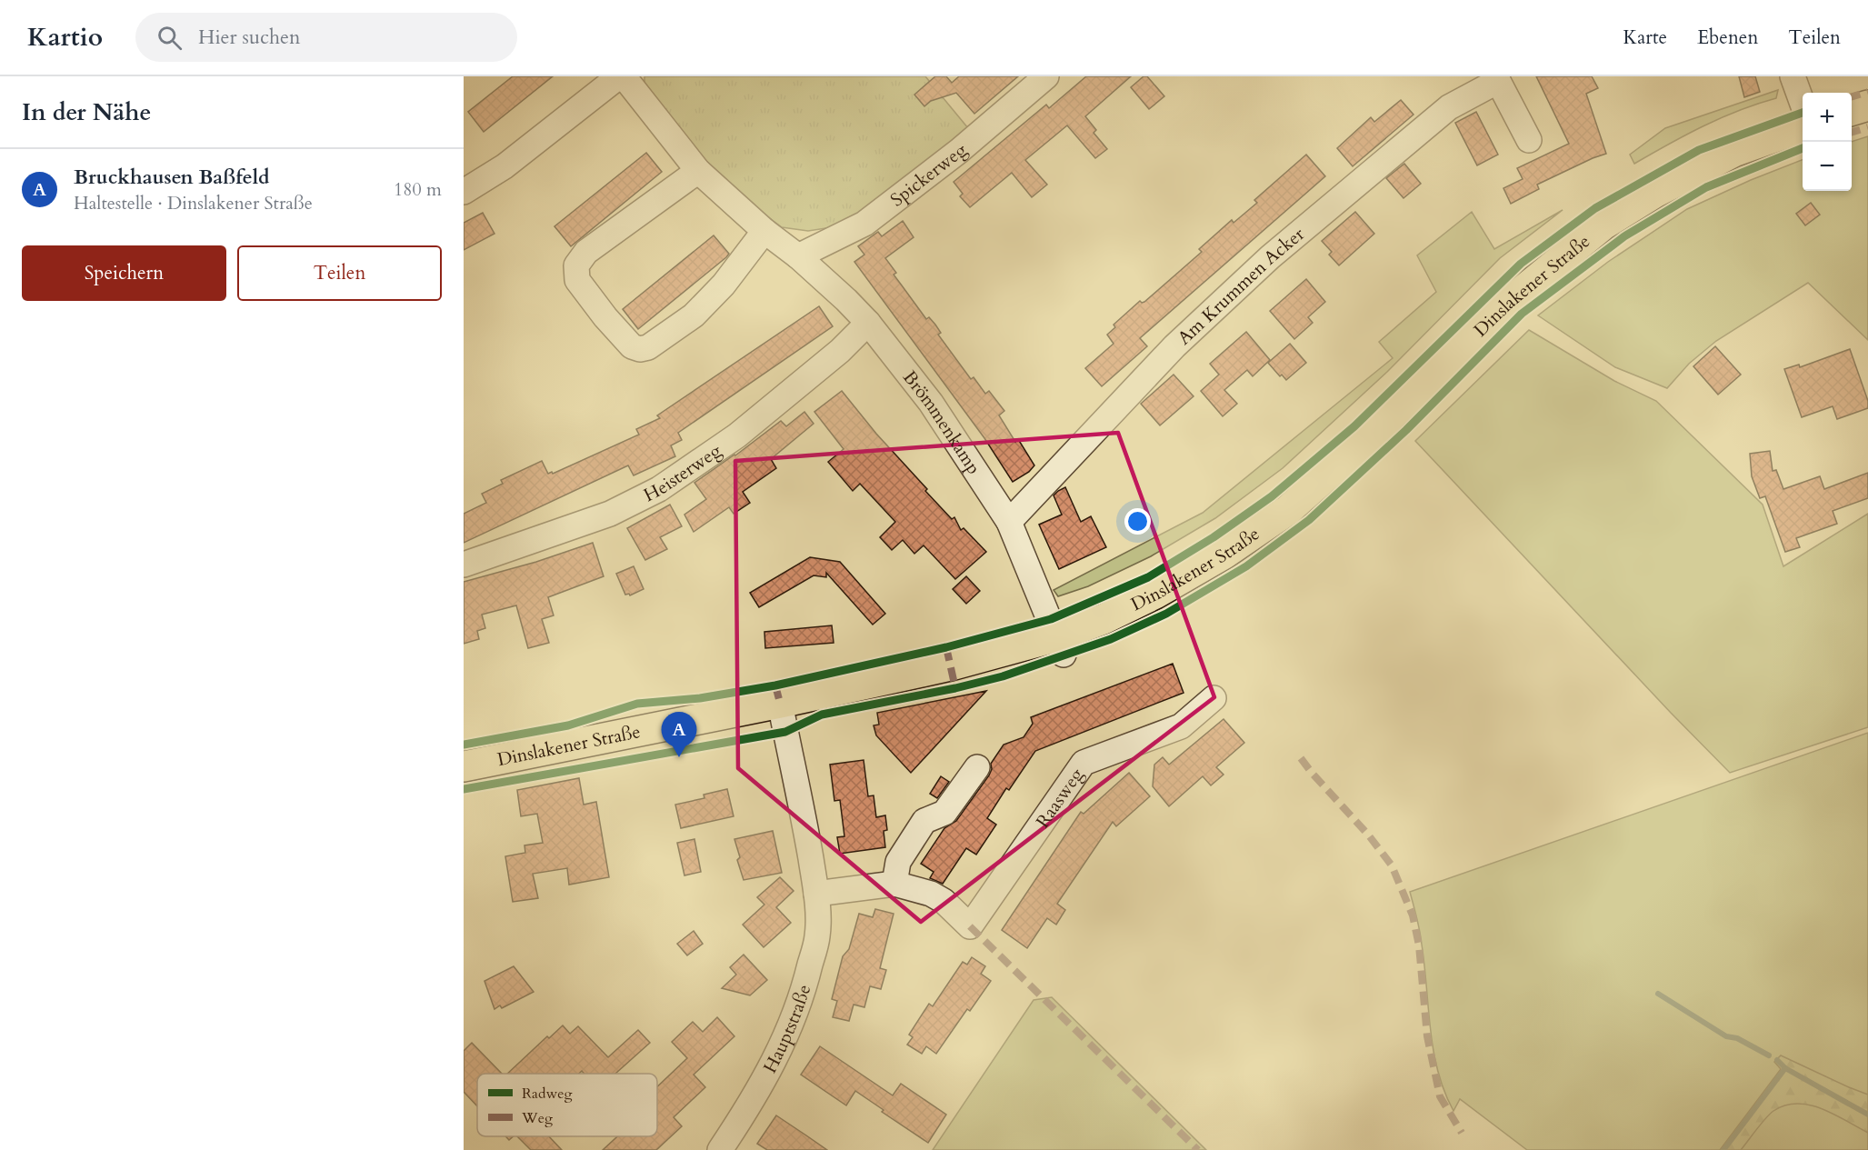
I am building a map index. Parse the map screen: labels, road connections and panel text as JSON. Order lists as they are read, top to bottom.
{
  "streets": {
    "main road": ["Dinslakener Straße"],
    "street": [
      "Spickerweg",
      "Am Krummen Acker",
      "Brömmenkamp",
      "Heisterweg",
      "Raasweg",
      "Hauptstraße"
    ]
  },
  "crossings": [
    ["Spickerweg", "Brömmenkamp"],
    ["Dinslakener Straße", "Brömmenkamp"],
    ["Dinslakener Straße", "Hauptstraße"],
    ["Am Krummen Acker", "Brömmenkamp"],
    ["Brömmenkamp", "Heisterweg"]
  ],
  "legend": ["Radweg", "Weg"],
  "page": {
    "header": "Kartio",
    "search": "Hier suchen",
    "nav": ["Karte", "Ebenen", "Teilen"],
    "heading": "In der Nähe",
    "map_buttons": ["+", "−"],
    "list": [
      {
        "mark": "A",
        "name": "Bruckhausen Baßfeld",
        "note": "Haltestelle · Dinslakener Straße",
        "value": "180 m"
      }
    ],
    "buttons": ["Speichern", "Teilen"],
    "pins": "A"
  }
}
